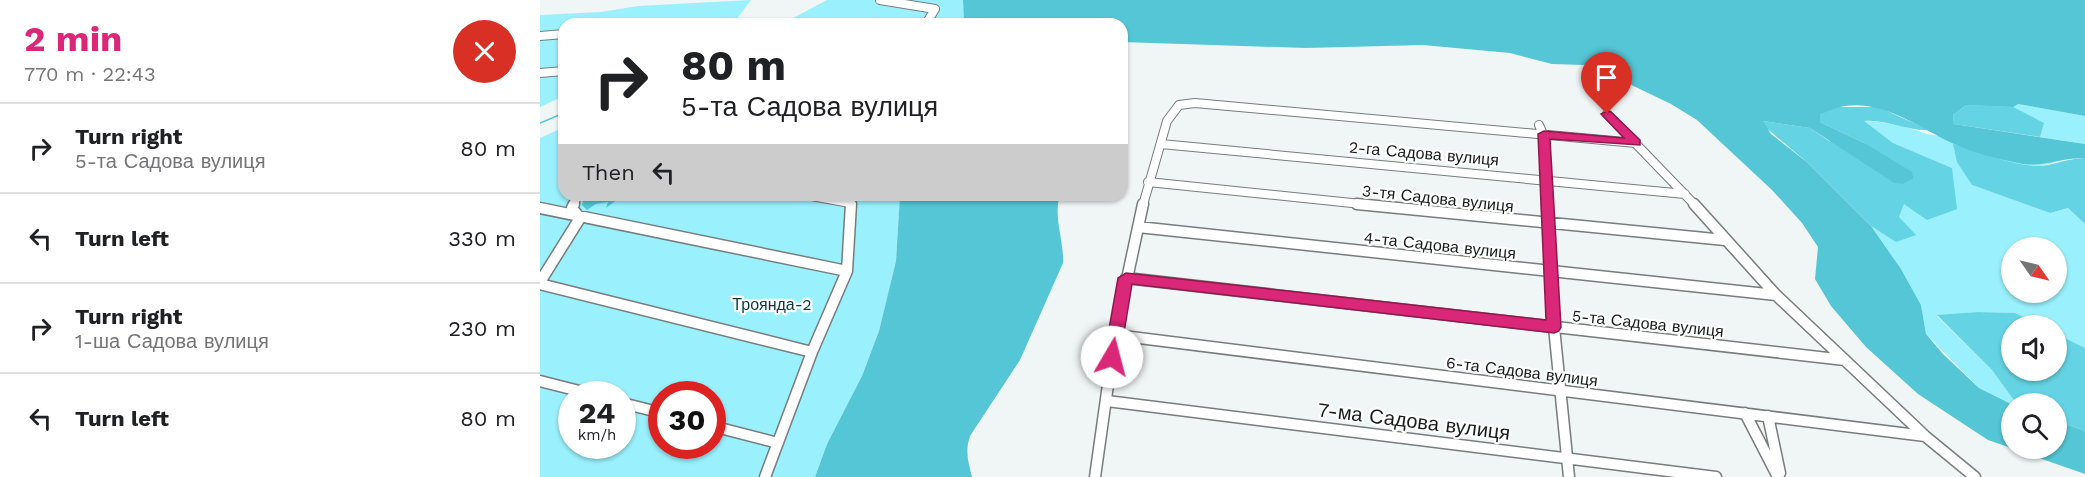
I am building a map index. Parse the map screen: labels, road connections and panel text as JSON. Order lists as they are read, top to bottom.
{
  "streets": {
    "street": [
      "2-га Садова вулиця",
      "3-тя Садова вулиця",
      "4-та Садова вулиця",
      "5-та Садова вулиця",
      "6-та Садова вулиця",
      "7-ма Садова вулиця"
    ]
  },
  "parks": ["Троянда-2"],
  "north": "bottom right",
  "page": {
    "heading": ["2 min", "770 m · 22:43"],
    "turn": ["80 m", "5-та Садова вулиця"],
    "list": [
      {
        "name": "Turn right",
        "note": "5-та Садова вулиця",
        "value": "80 m"
      },
      {
        "name": "Turn left",
        "value": "330 m"
      },
      {
        "name": "Turn right",
        "note": "1-ша Садова вулиця",
        "value": "230 m"
      },
      {
        "name": "Turn left",
        "value": "80 m"
      }
    ],
    "then": "Then",
    "speed": "24 km/h",
    "limit": "30"
  }
}
